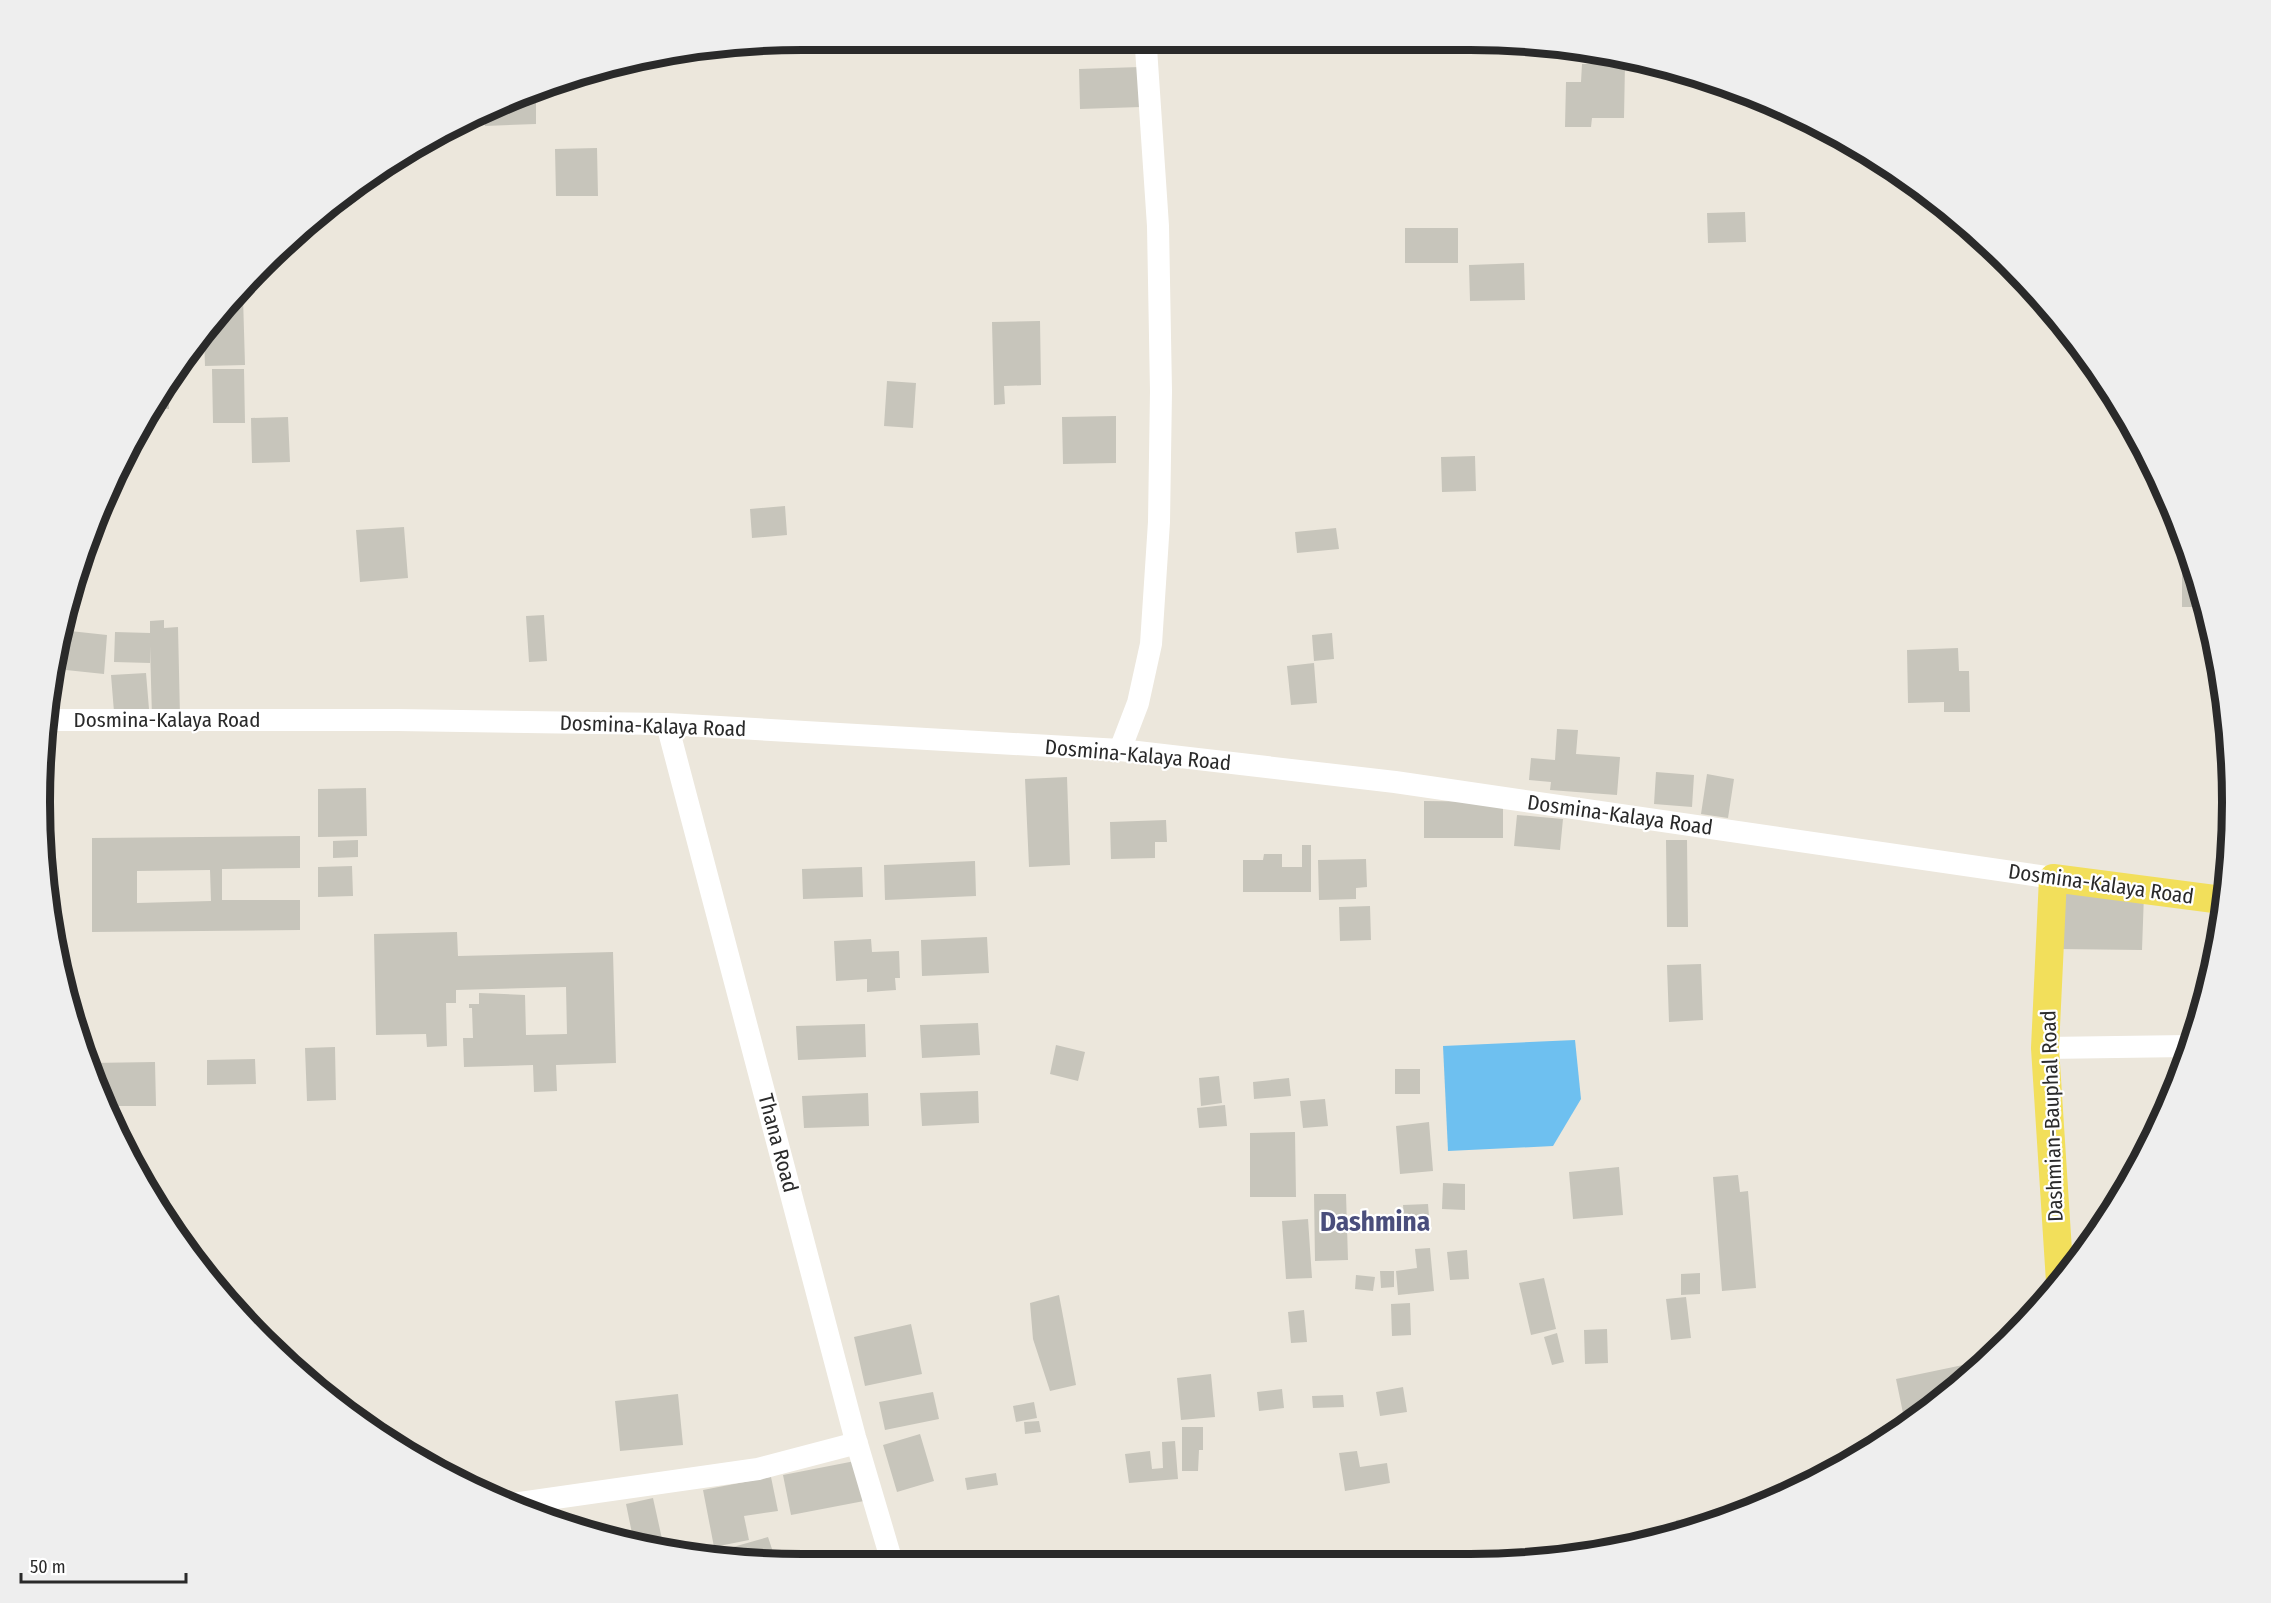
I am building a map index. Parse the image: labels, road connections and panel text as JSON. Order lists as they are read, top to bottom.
{
  "streets": {
    "main road": ["Dosmina-Kalaya Road", "Dashmian-Bauphal Road"],
    "street": ["Thana Road"]
  },
  "crossings": [
    ["Dosmina-Kalaya Road", "Dashmian-Bauphal Road"],
    ["Dosmina-Kalaya Road", "Thana Road"]
  ],
  "districts": ["Dashmina"],
  "scale_bar": "50 m"
}
